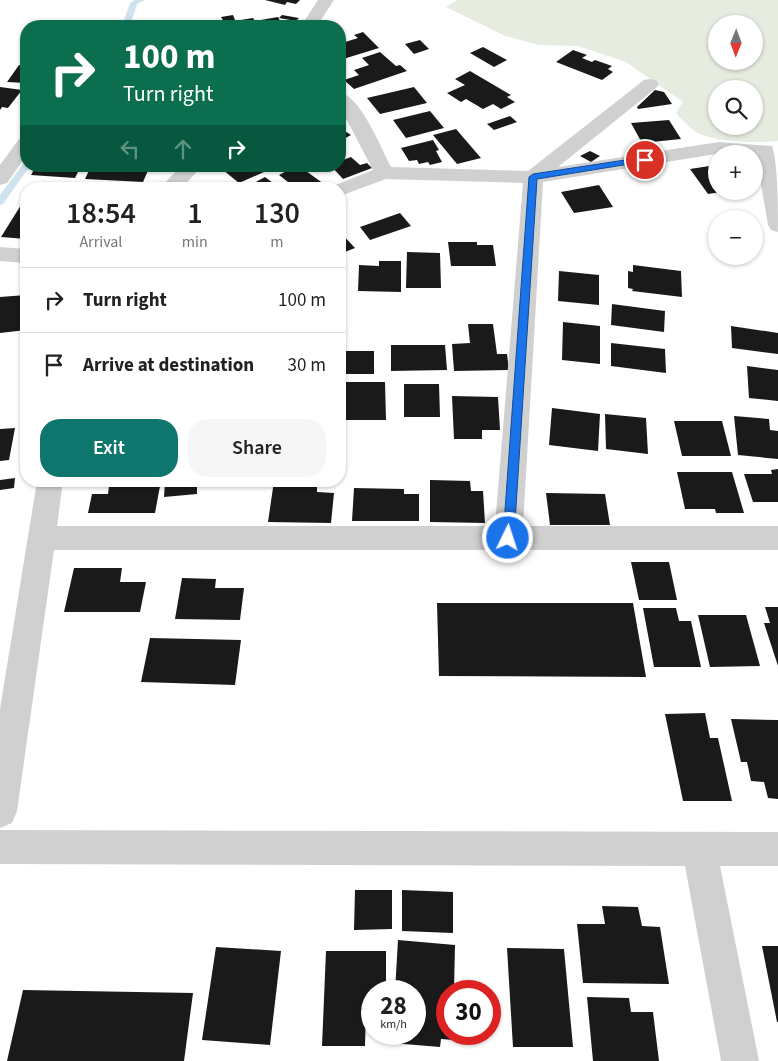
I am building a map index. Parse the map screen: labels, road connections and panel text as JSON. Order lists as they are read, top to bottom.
{
  "north": "bottom",
  "page": {
    "map_buttons": ["+", "−"],
    "turn": ["100 m", "Turn right"],
    "eta": [
      "18:54",
      "Arrival",
      "1",
      "min",
      "130",
      "m"
    ],
    "list": [
      {
        "name": "Turn right",
        "value": "100 m"
      },
      {
        "name": "Arrive at destination",
        "value": "30 m"
      }
    ],
    "buttons": ["Exit", "Share"],
    "speed": "28 km/h",
    "limit": "30"
  }
}
